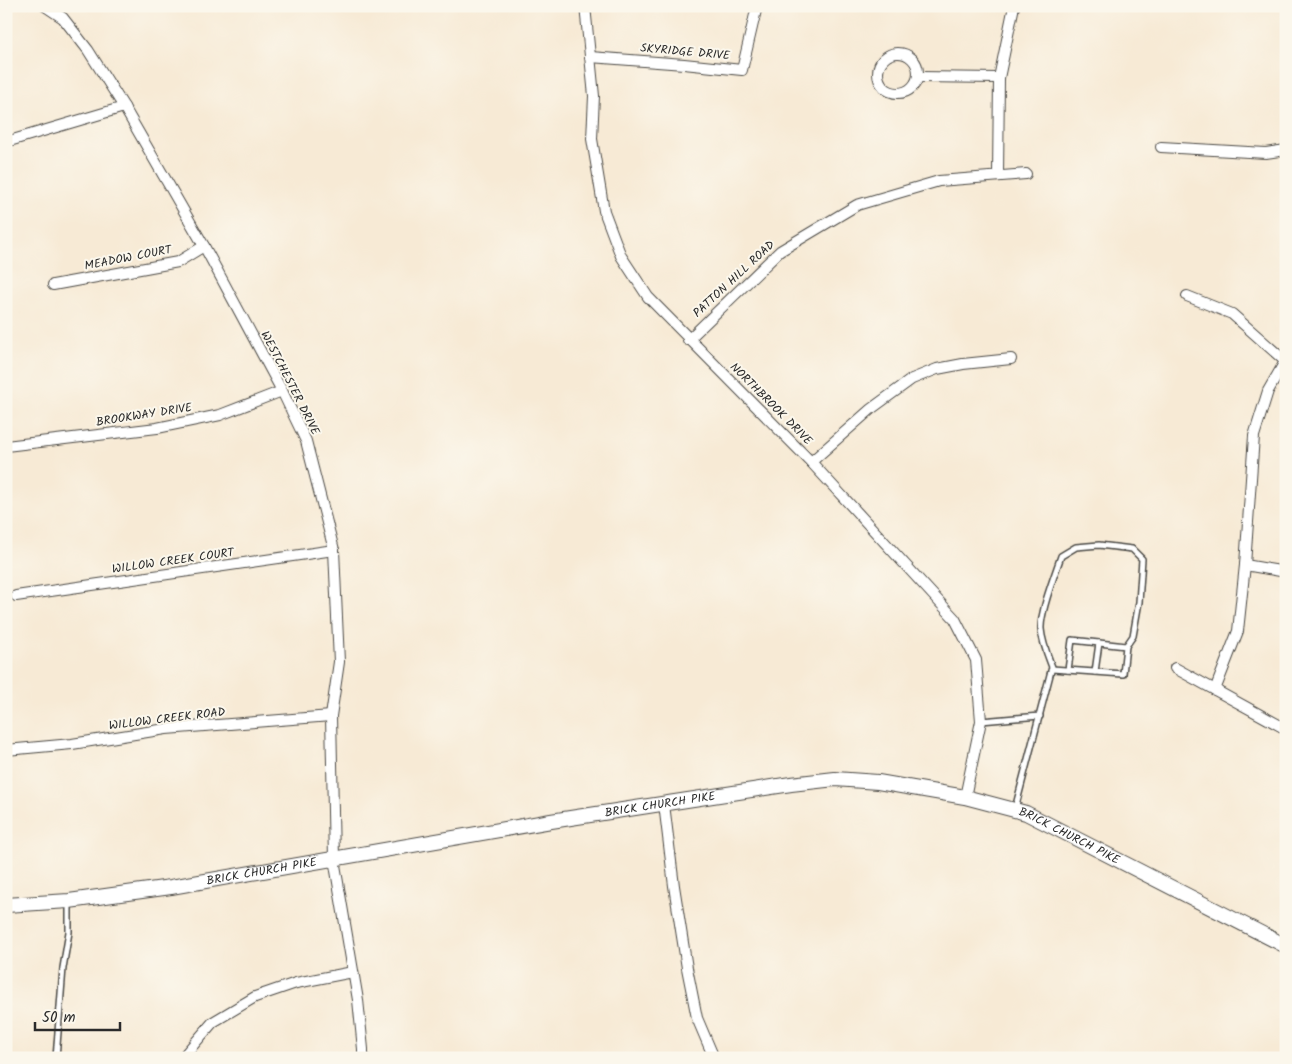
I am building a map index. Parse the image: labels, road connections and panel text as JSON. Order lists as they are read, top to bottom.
{
  "streets": {
    "main road": ["BRICK CHURCH PIKE"],
    "street": [
      "SKYRIDGE DRIVE",
      "MEADOW COURT",
      "PATTON HILL ROAD",
      "WESTCHESTER DRIVE",
      "NORTHBROOK DRIVE",
      "BROOKWAY DRIVE",
      "WILLOW CREEK COURT",
      "WILLOW CREEK ROAD"
    ]
  },
  "crossings": [
    ["SKYRIDGE DRIVE", "NORTHBROOK DRIVE"],
    ["MEADOW COURT", "WESTCHESTER DRIVE"],
    ["PATTON HILL ROAD", "NORTHBROOK DRIVE"],
    ["WESTCHESTER DRIVE", "BROOKWAY DRIVE"],
    ["WESTCHESTER DRIVE", "WILLOW CREEK COURT"],
    ["WESTCHESTER DRIVE", "WILLOW CREEK ROAD"],
    ["WESTCHESTER DRIVE", "BRICK CHURCH PIKE"],
    ["NORTHBROOK DRIVE", "BRICK CHURCH PIKE"]
  ],
  "scale_bar": "50 m"
}
